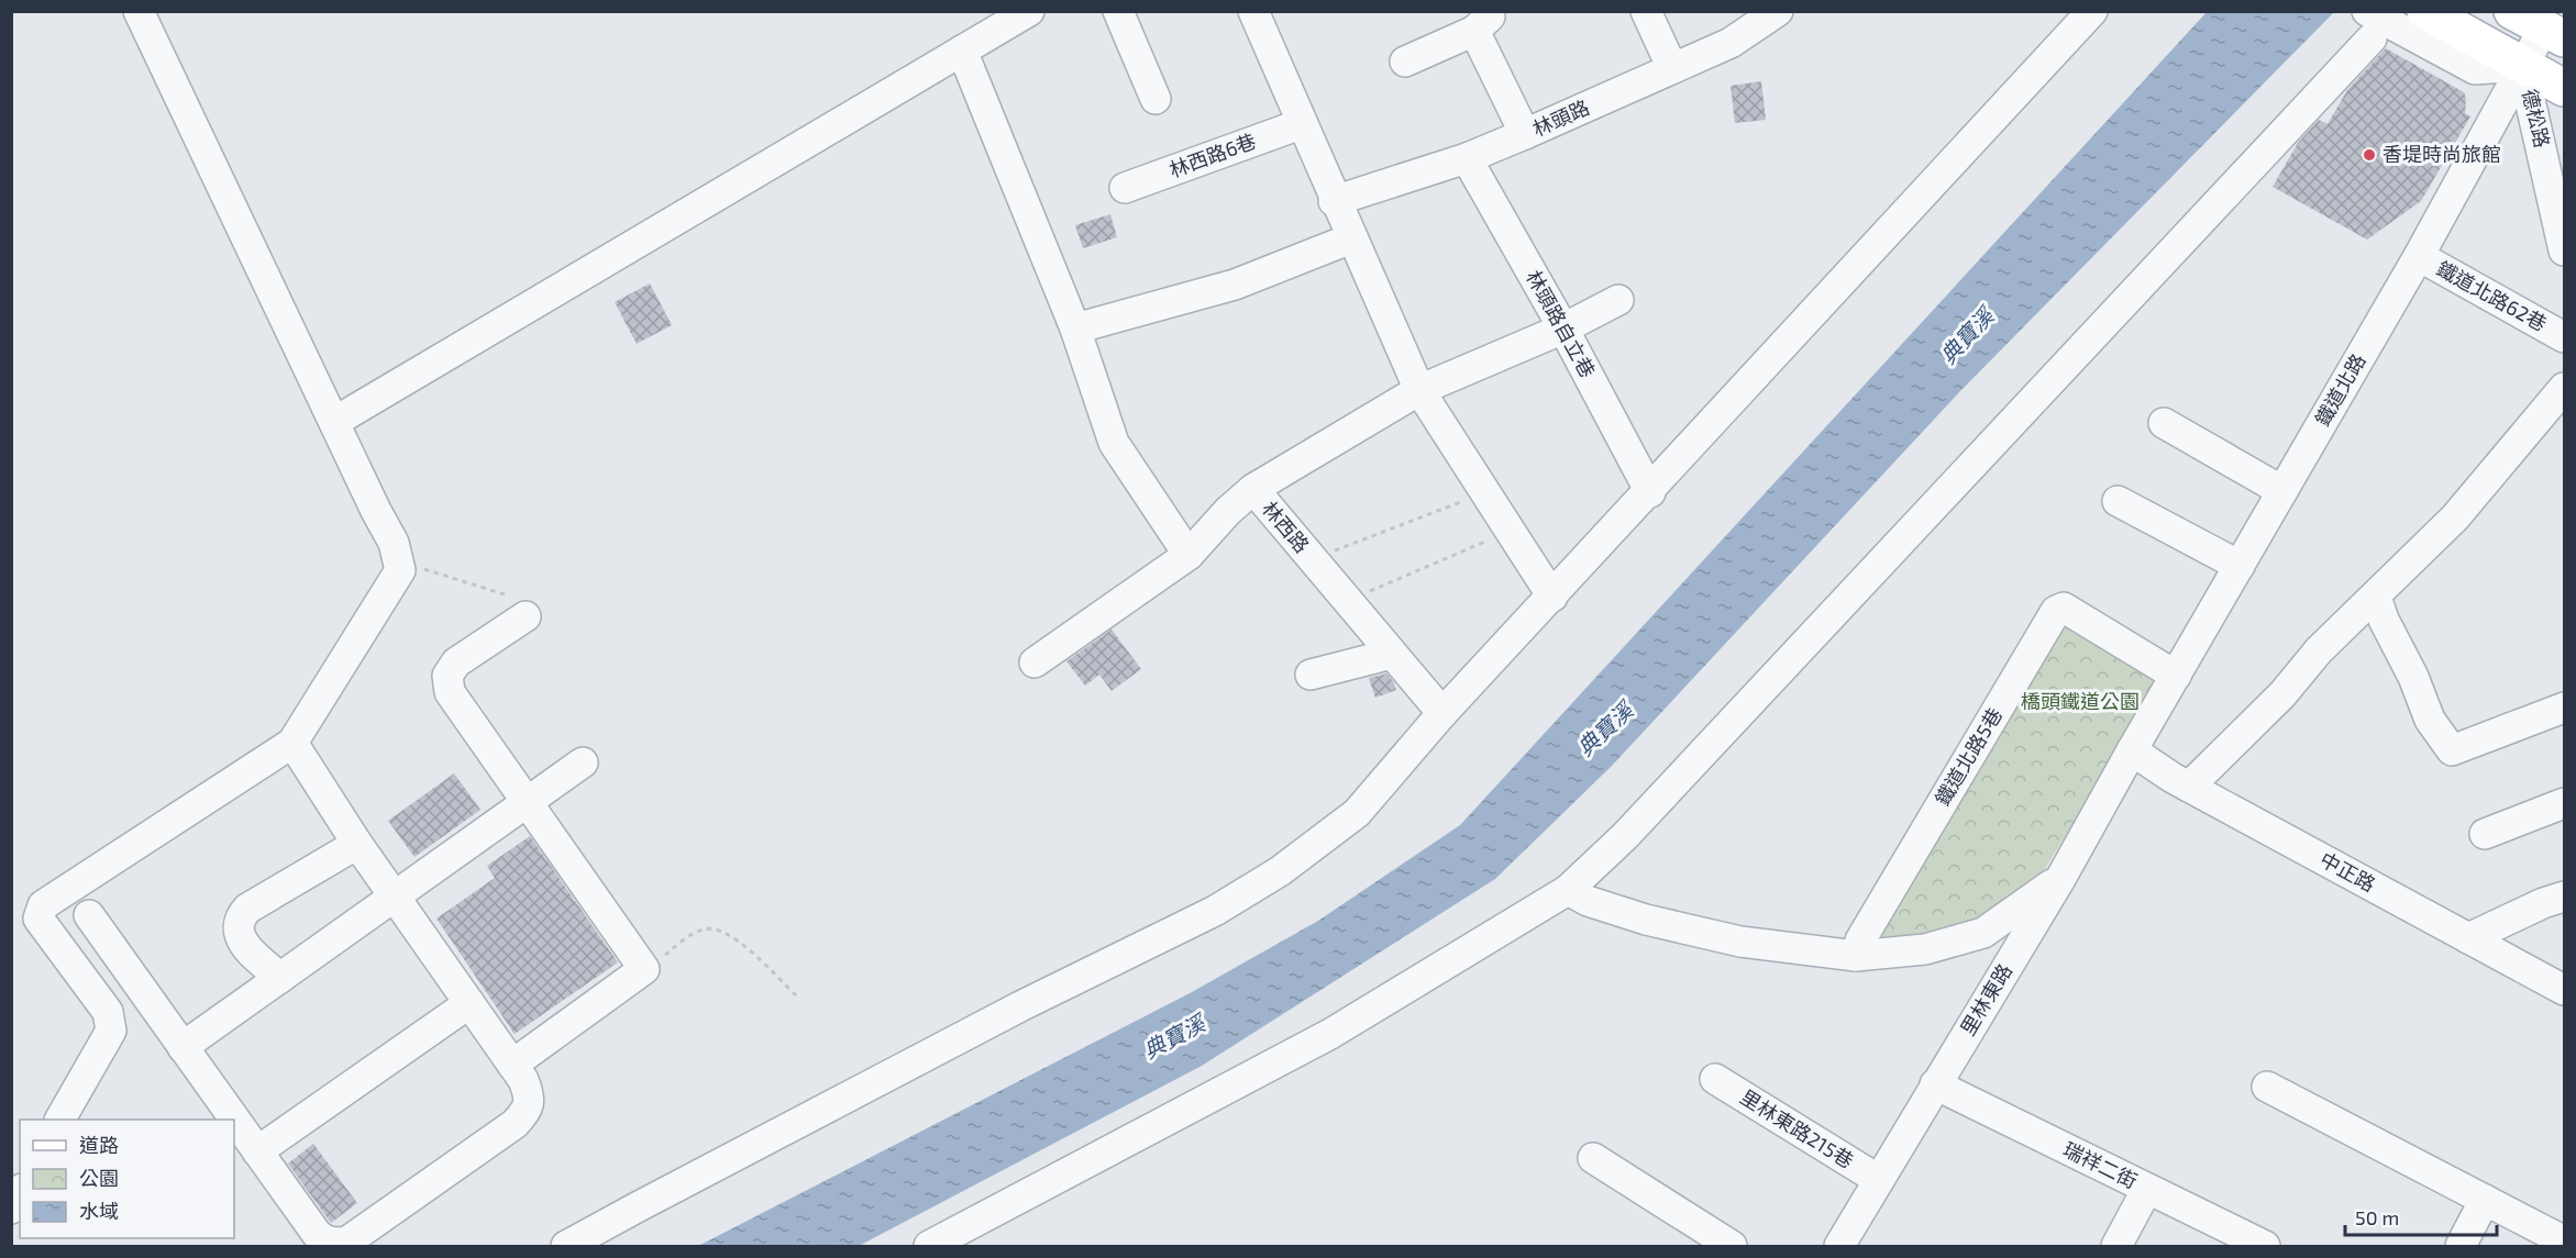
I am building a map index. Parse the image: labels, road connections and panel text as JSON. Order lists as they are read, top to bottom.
{
  "streets": {
    "street": [
      "林頭路",
      "德松路",
      "林西路6巷",
      "鐵道北路62巷",
      "林頭路自立巷",
      "鐵道北路",
      "林西路",
      "鐵道北路5巷",
      "中正路",
      "里林東路",
      "里林東路215巷",
      "瑞祥二街"
    ]
  },
  "crossings": [
    ["林頭路", "林頭路自立巷"],
    ["德松路", "鐵道北路"],
    ["鐵道北路62巷", "鐵道北路"],
    ["林頭路自立巷", "林西路"],
    ["鐵道北路", "鐵道北路5巷"],
    ["鐵道北路", "中正路"],
    ["鐵道北路", "里林東路"],
    ["中正路", "里林東路"],
    ["里林東路", "里林東路215巷"],
    ["里林東路", "瑞祥二街"]
  ],
  "water": ["典寶溪"],
  "parks": ["橋頭鐵道公園"],
  "places": ["香堤時尚旅館"],
  "legend": ["道路", "公園", "水域"],
  "scale_bar": "50 m"
}
